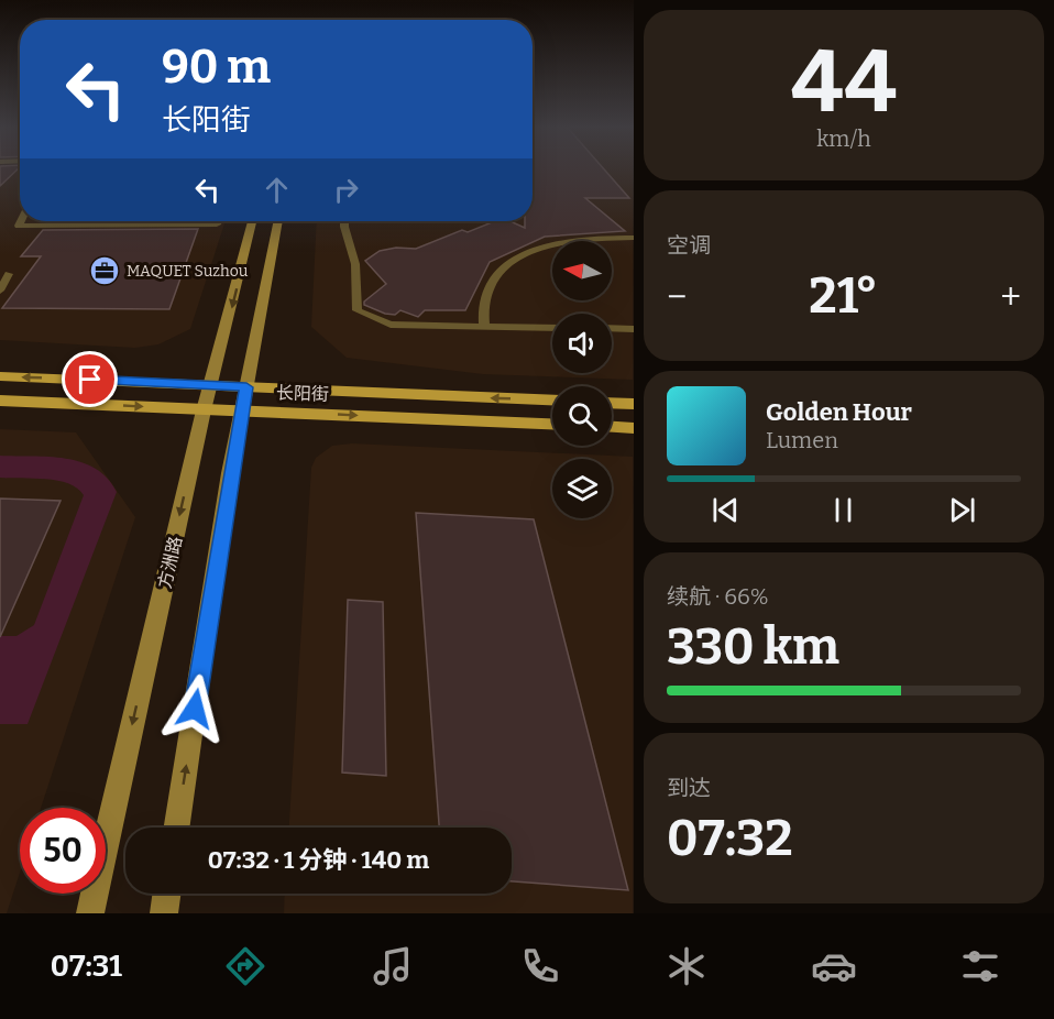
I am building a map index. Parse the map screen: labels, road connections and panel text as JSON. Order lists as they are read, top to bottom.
{
  "streets": {
    "main road": ["长阳街", "方洲路"]
  },
  "crossings": [
    ["长阳街", "方洲路"]
  ],
  "places": {
    "office": ["MAQUET Suzhou"]
  },
  "north": "left",
  "page": {
    "tile": [
      ["44", "km/h"],
      "空调",
      ["续航 · 66%", "330 km"],
      ["到达", "07:32"]
    ],
    "turn": ["90 m", "长阳街"],
    "heat": ["−", "21°", "+"],
    "song": ["Golden Hour", "Lumen"],
    "limit": "50",
    "trip": "07:32 · 1 分钟 · 140 m",
    "tabs": "07:31"
  }
}
